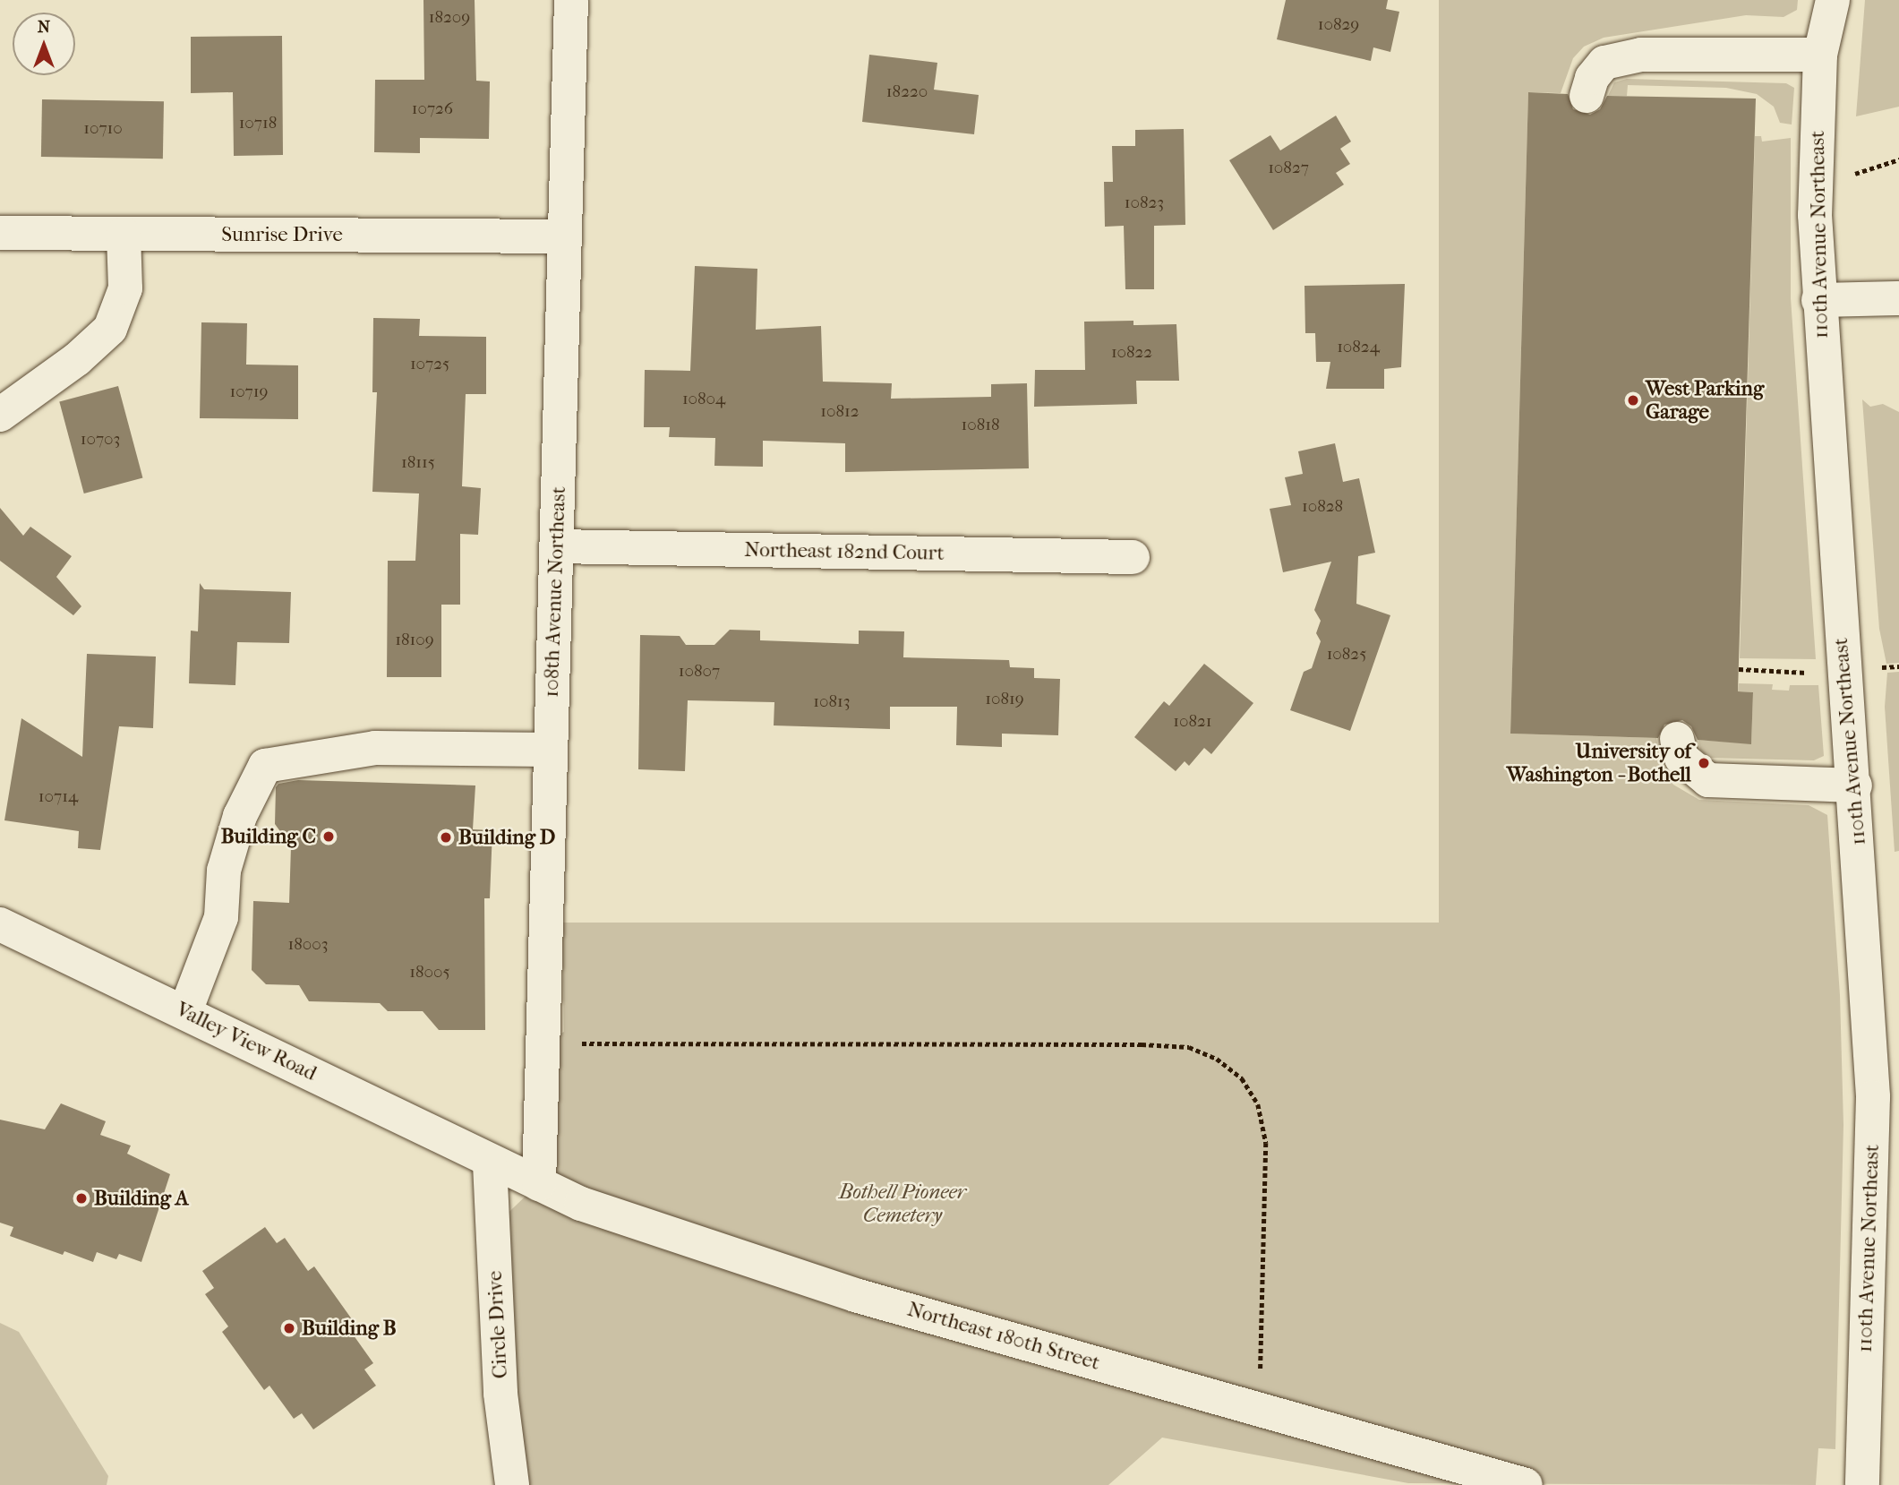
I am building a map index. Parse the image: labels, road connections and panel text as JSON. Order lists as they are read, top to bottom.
{
  "streets": {
    "street": [
      "Sunrise Drive",
      "110th Avenue Northeast",
      "Northeast 182nd Court",
      "108th Avenue Northeast",
      "Valley View Road",
      "Circle Drive",
      "Northeast 180th Street"
    ]
  },
  "crossings": [
    ["Sunrise Drive", "108th Avenue Northeast"],
    ["Northeast 182nd Court", "108th Avenue Northeast"],
    ["108th Avenue Northeast", "Northeast 180th Street"],
    ["Valley View Road", "Circle Drive"],
    ["Valley View Road", "Northeast 180th Street"],
    ["Circle Drive", "Northeast 180th Street"]
  ],
  "parks": ["Bothell Pioneer Cemetery"],
  "places": [
    "West Parking Garage",
    "University of Washington - Bothell",
    "Building C",
    "Building D",
    "Building A",
    "Building B"
  ],
  "house_numbers": [
    "18209",
    "10829",
    "18220",
    "10726",
    "10718",
    "10710",
    "10827",
    "10823",
    "10824",
    "10822",
    "10725",
    "10719",
    "10804",
    "10812",
    "10818",
    "10703",
    "18115",
    "10828",
    "18109",
    "10825",
    "10807",
    "10819",
    "10813",
    "10821",
    "10714",
    "18003",
    "18005"
  ],
  "north": "top"
}
